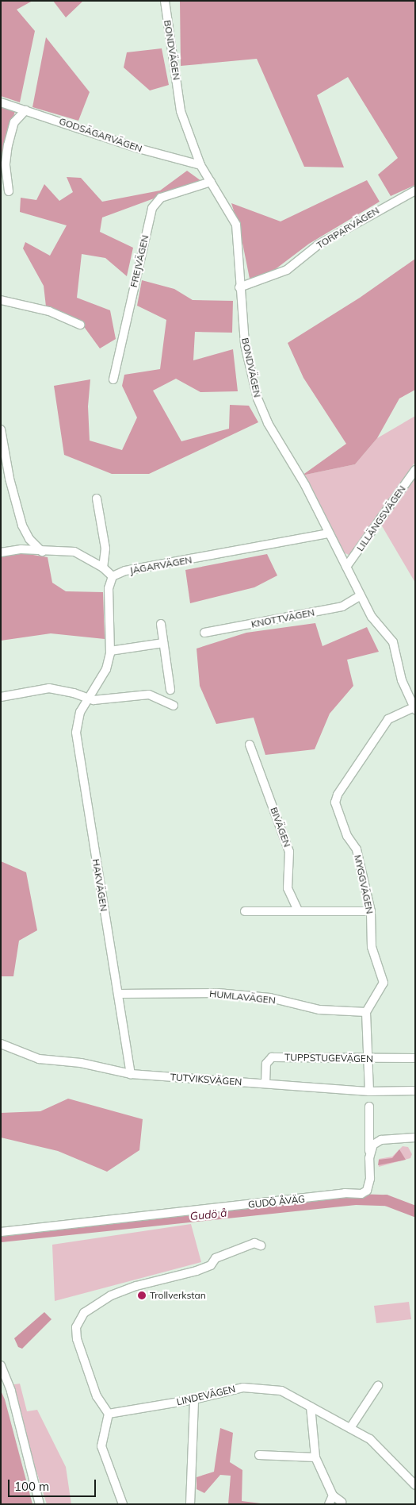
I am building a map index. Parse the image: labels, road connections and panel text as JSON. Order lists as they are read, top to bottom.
{
  "streets": {
    "street": [
      "BONDVÄGEN",
      "GODSÄGARVÄGEN",
      "TORPARVÄGEN",
      "FREJVÄGEN",
      "LILLÄNGSVÄGEN",
      "JÄGARVÄGEN",
      "KNOTTVÄGEN",
      "BIVÄGEN",
      "MYGGVÄGEN",
      "HAKVÄGEN",
      "HUMLAVÄGEN",
      "TUPPSTUGEVÄGEN",
      "TUTVIKSVÄGEN",
      "GUDÖ ÅVÄG",
      "LINDEVÄGEN"
    ]
  },
  "crossings": [
    ["BONDVÄGEN", "GODSÄGARVÄGEN"],
    ["BONDVÄGEN", "TORPARVÄGEN"],
    ["BONDVÄGEN", "FREJVÄGEN"],
    ["BONDVÄGEN", "LILLÄNGSVÄGEN"],
    ["BONDVÄGEN", "JÄGARVÄGEN"],
    ["BONDVÄGEN", "KNOTTVÄGEN"],
    ["BONDVÄGEN", "MYGGVÄGEN"],
    ["JÄGARVÄGEN", "HAKVÄGEN"],
    ["MYGGVÄGEN", "HUMLAVÄGEN"],
    ["HAKVÄGEN", "HUMLAVÄGEN"],
    ["HAKVÄGEN", "TUTVIKSVÄGEN"],
    ["TUPPSTUGEVÄGEN", "TUTVIKSVÄGEN"]
  ],
  "water": ["Gudö å"],
  "places": ["Trollverkstan"],
  "scale_bar": "100 m"
}
